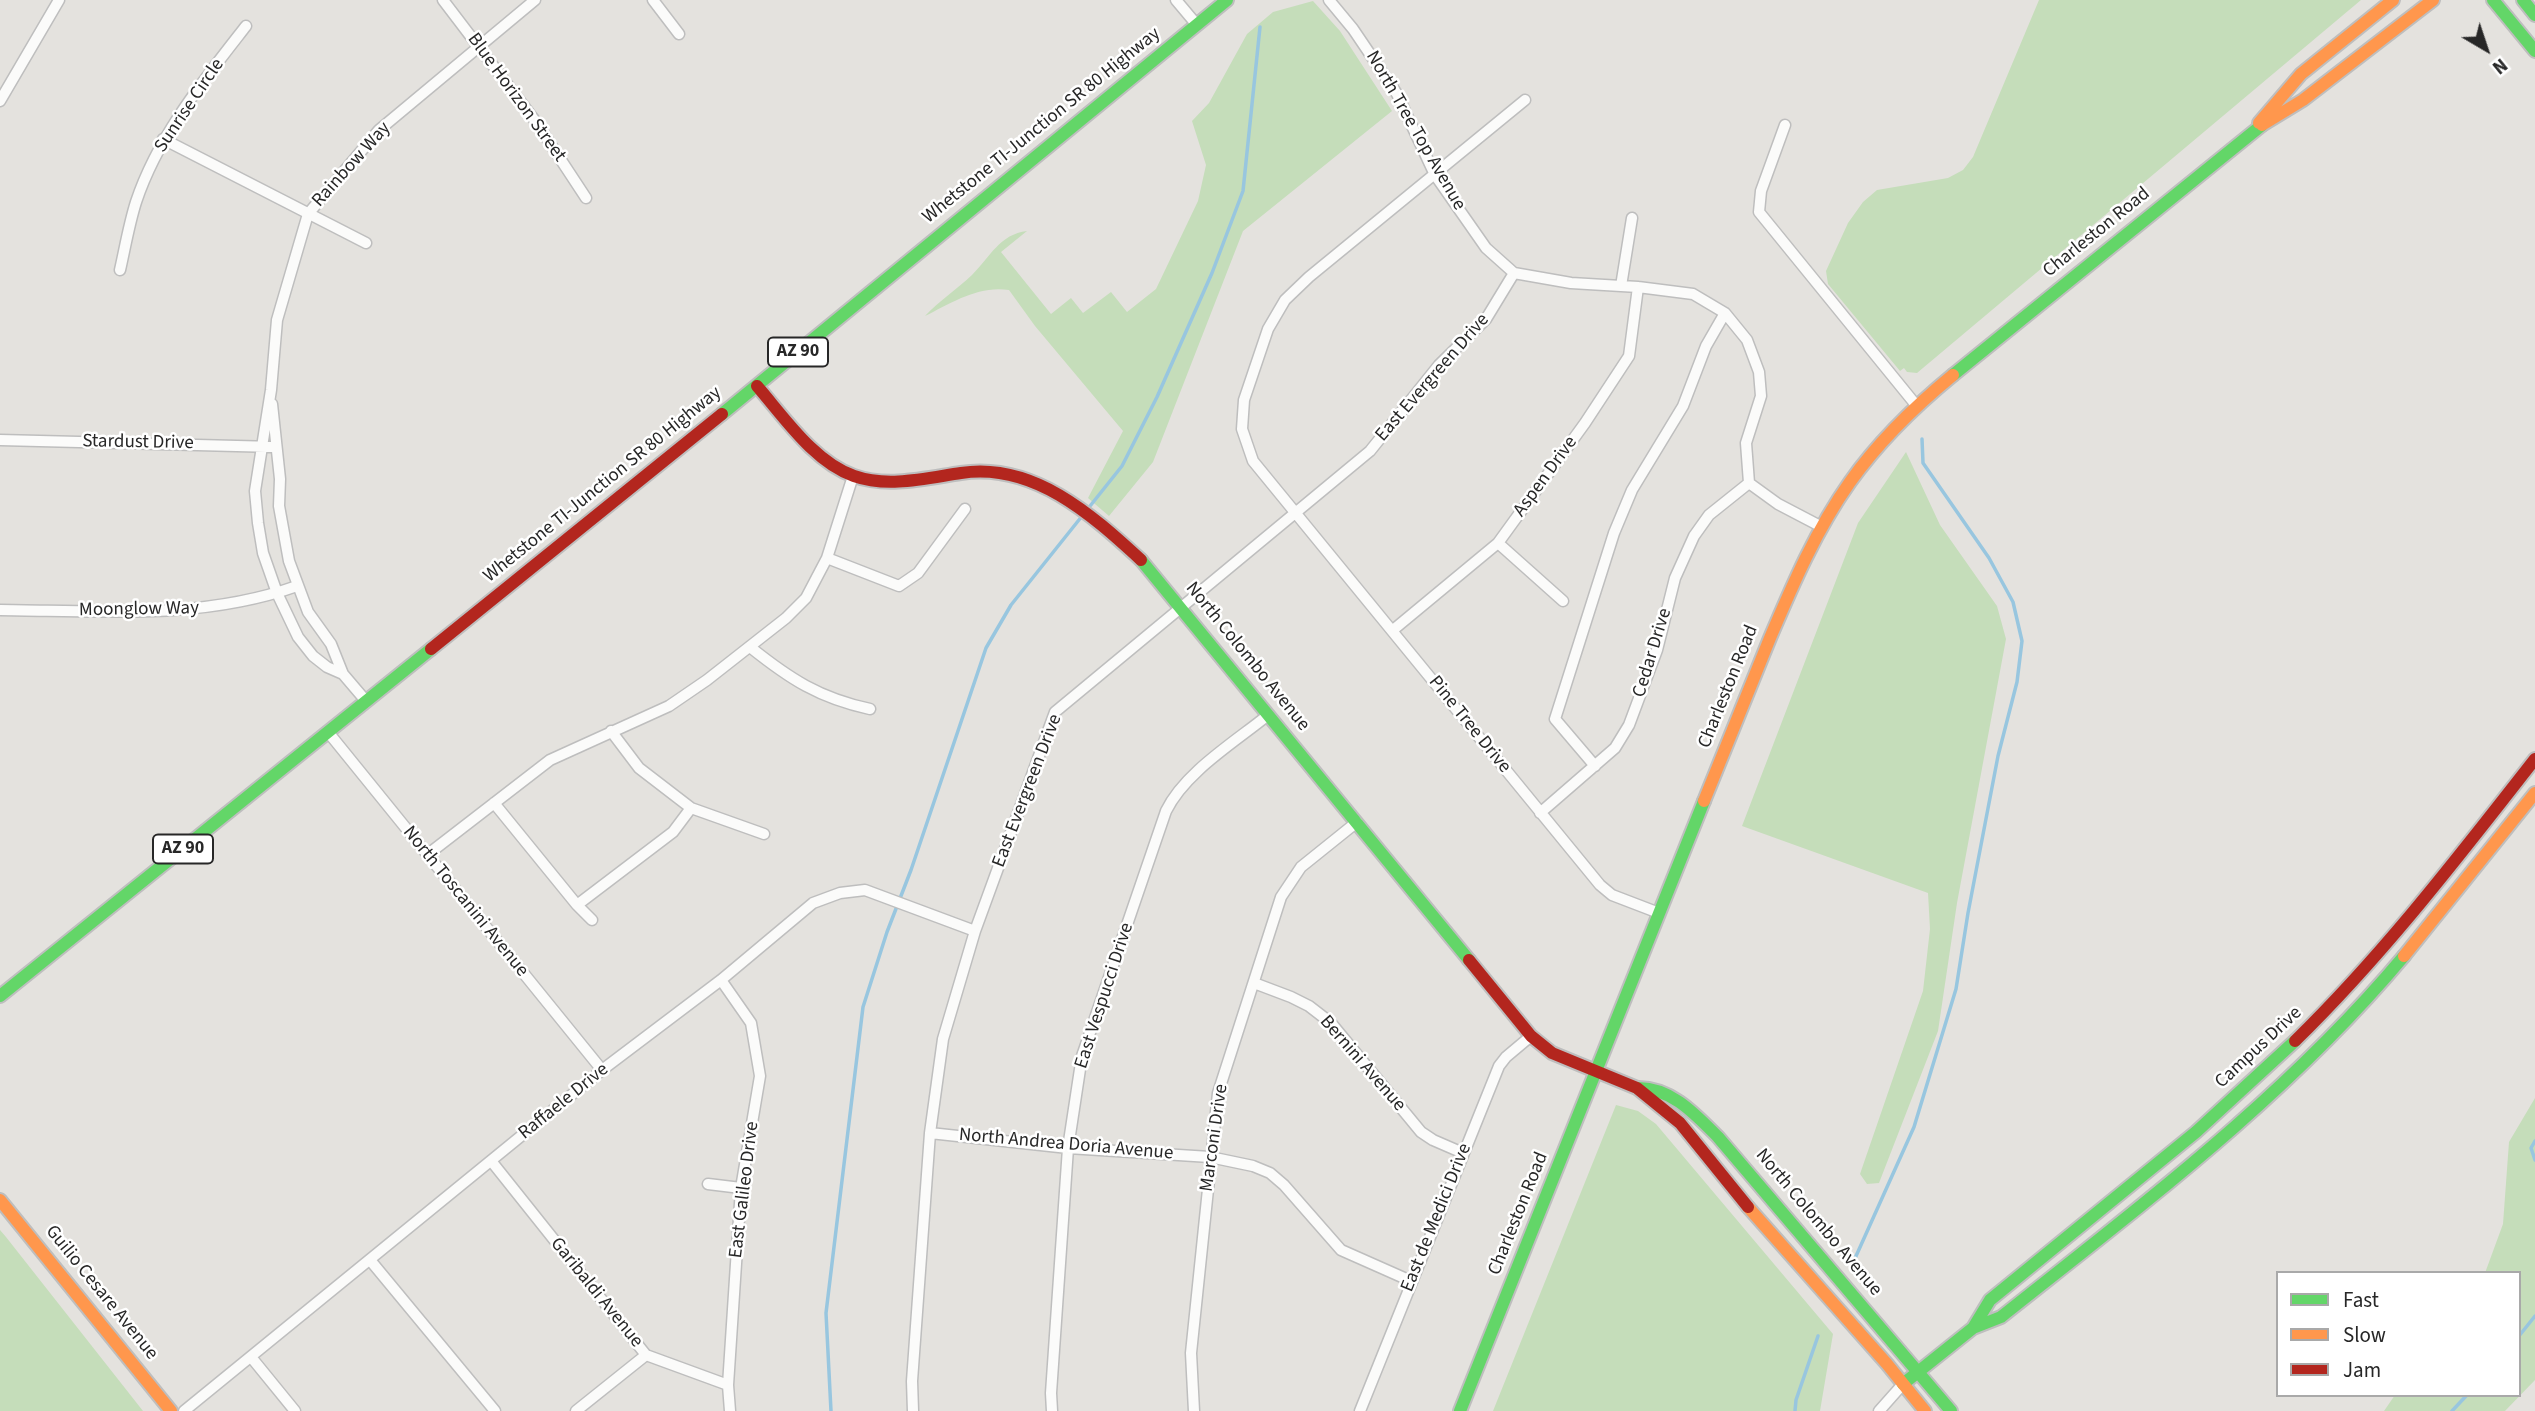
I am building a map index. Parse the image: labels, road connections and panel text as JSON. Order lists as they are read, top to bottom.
{
  "streets": {
    "main road": [
      "Whetstone TI-Junction SR 80 Highway",
      "Charleston Road",
      "AZ 90",
      "North Colombo Avenue",
      "Campus Drive",
      "Guilio Cesare Avenue"
    ],
    "street": [
      "Blue Horizon Street",
      "Sunrise Circle",
      "North Tree Top Avenue",
      "Rainbow Way",
      "East Evergreen Drive",
      "Stardust Drive",
      "Aspen Drive",
      "Moonglow Way",
      "Cedar Drive",
      "Pine Tree Drive",
      "North Toscanini Avenue",
      "East Vespucci Drive",
      "Bernini Avenue",
      "Raffaele Drive",
      "Marconi Drive",
      "North Andrea Doria Avenue",
      "East Galileo Drive",
      "East de Medici Drive",
      "Garibaldi Avenue"
    ]
  },
  "crossings": [
    ["Blue Horizon Street", "Rainbow Way"],
    ["Whetstone TI-Junction SR 80 Highway", "Rainbow Way"],
    ["Whetstone TI-Junction SR 80 Highway", "North Colombo Avenue"],
    ["Whetstone TI-Junction SR 80 Highway", "North Toscanini Avenue"],
    ["North Tree Top Avenue", "East Evergreen Drive"],
    ["North Tree Top Avenue", "Pine Tree Drive"],
    ["Rainbow Way", "Stardust Drive"],
    ["Rainbow Way", "Moonglow Way"],
    ["Charleston Road", "North Colombo Avenue"],
    ["Charleston Road", "Pine Tree Drive"],
    ["East Evergreen Drive", "North Colombo Avenue"],
    ["East Evergreen Drive", "Pine Tree Drive"],
    ["East Evergreen Drive", "Raffaele Drive"],
    ["East Evergreen Drive", "North Andrea Doria Avenue"],
    ["Aspen Drive", "Pine Tree Drive"],
    ["Cedar Drive", "Pine Tree Drive"],
    ["North Colombo Avenue", "East Vespucci Drive"],
    ["North Colombo Avenue", "Campus Drive"],
    ["North Colombo Avenue", "Marconi Drive"],
    ["North Colombo Avenue", "East de Medici Drive"],
    ["North Toscanini Avenue", "Raffaele Drive"],
    ["East Vespucci Drive", "North Andrea Doria Avenue"],
    ["Bernini Avenue", "Marconi Drive"],
    ["Bernini Avenue", "East de Medici Drive"],
    ["Raffaele Drive", "East Galileo Drive"],
    ["Raffaele Drive", "Garibaldi Avenue"],
    ["Marconi Drive", "North Andrea Doria Avenue"],
    ["North Andrea Doria Avenue", "East de Medici Drive"],
    ["East Galileo Drive", "Garibaldi Avenue"]
  ],
  "legend": ["Fast", "Slow", "Jam"],
  "north": "bottom right"
}
